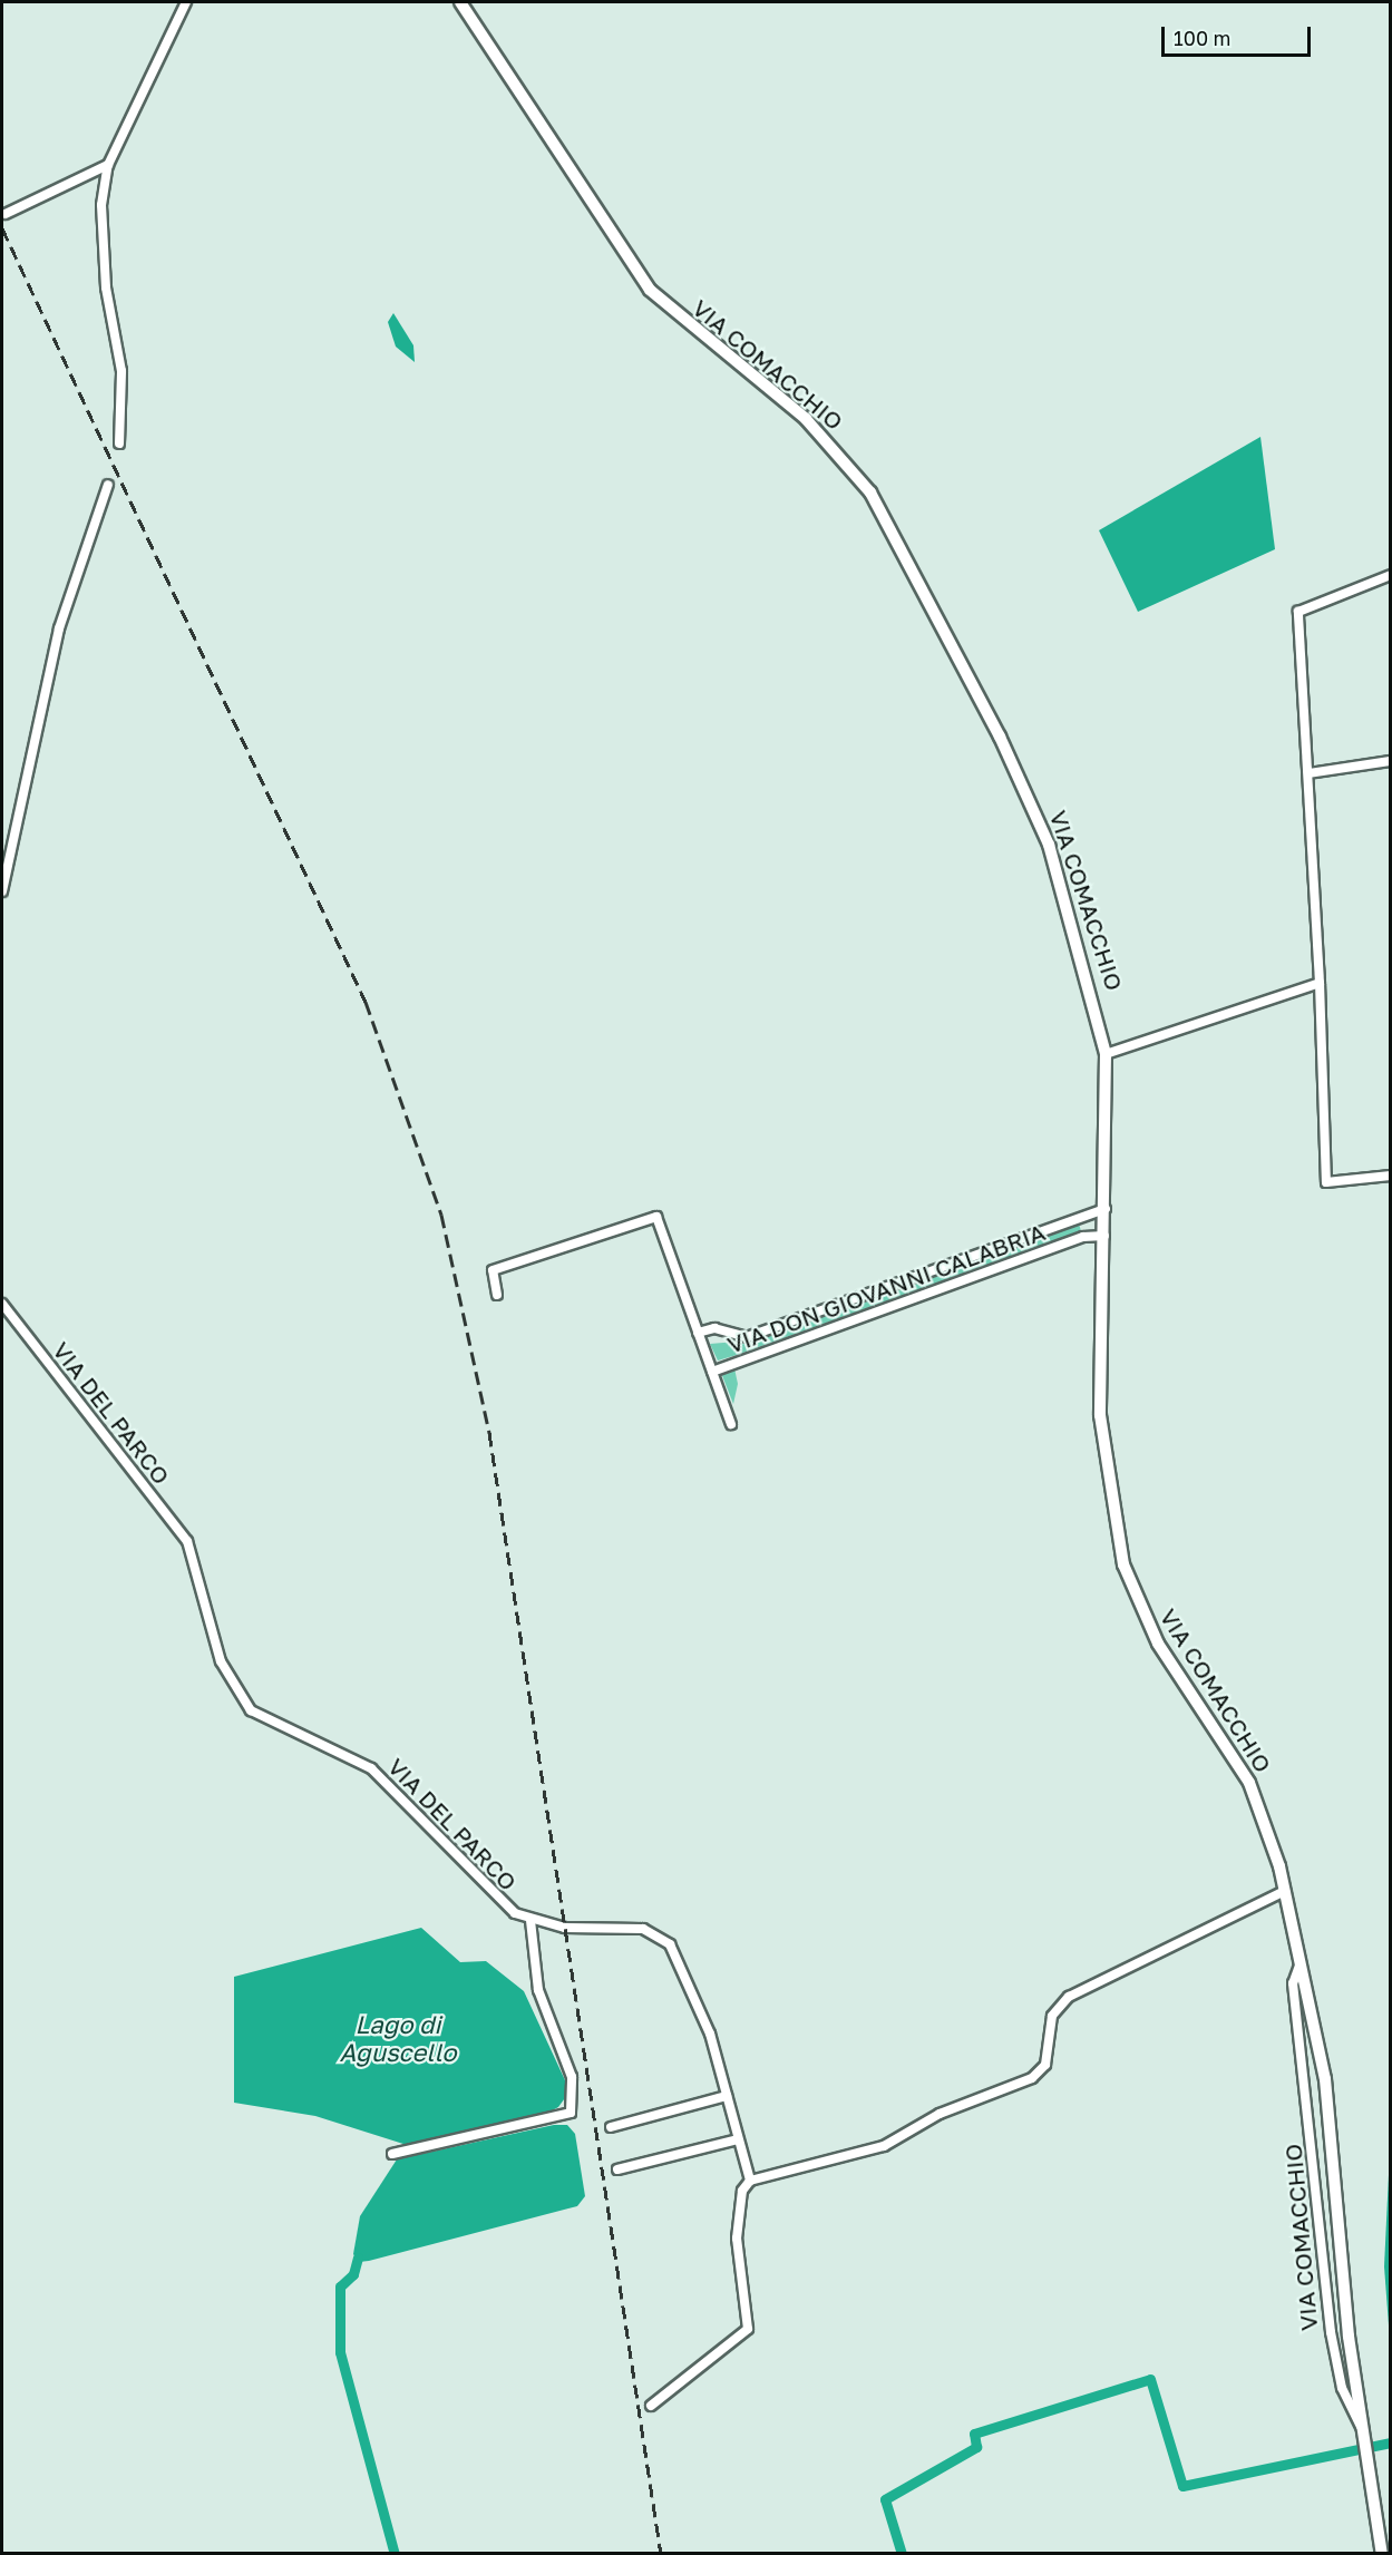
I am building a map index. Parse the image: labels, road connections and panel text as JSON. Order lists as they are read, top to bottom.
{
  "streets": {
    "main road": ["VIA COMACCHIO"],
    "street": ["VIA DON GIOVANNI CALABRIA", "VIA DEL PARCO"]
  },
  "crossings": [
    ["VIA COMACCHIO", "VIA DON GIOVANNI CALABRIA"]
  ],
  "water": ["Lago di Aguscello"],
  "scale_bar": "100 m"
}
